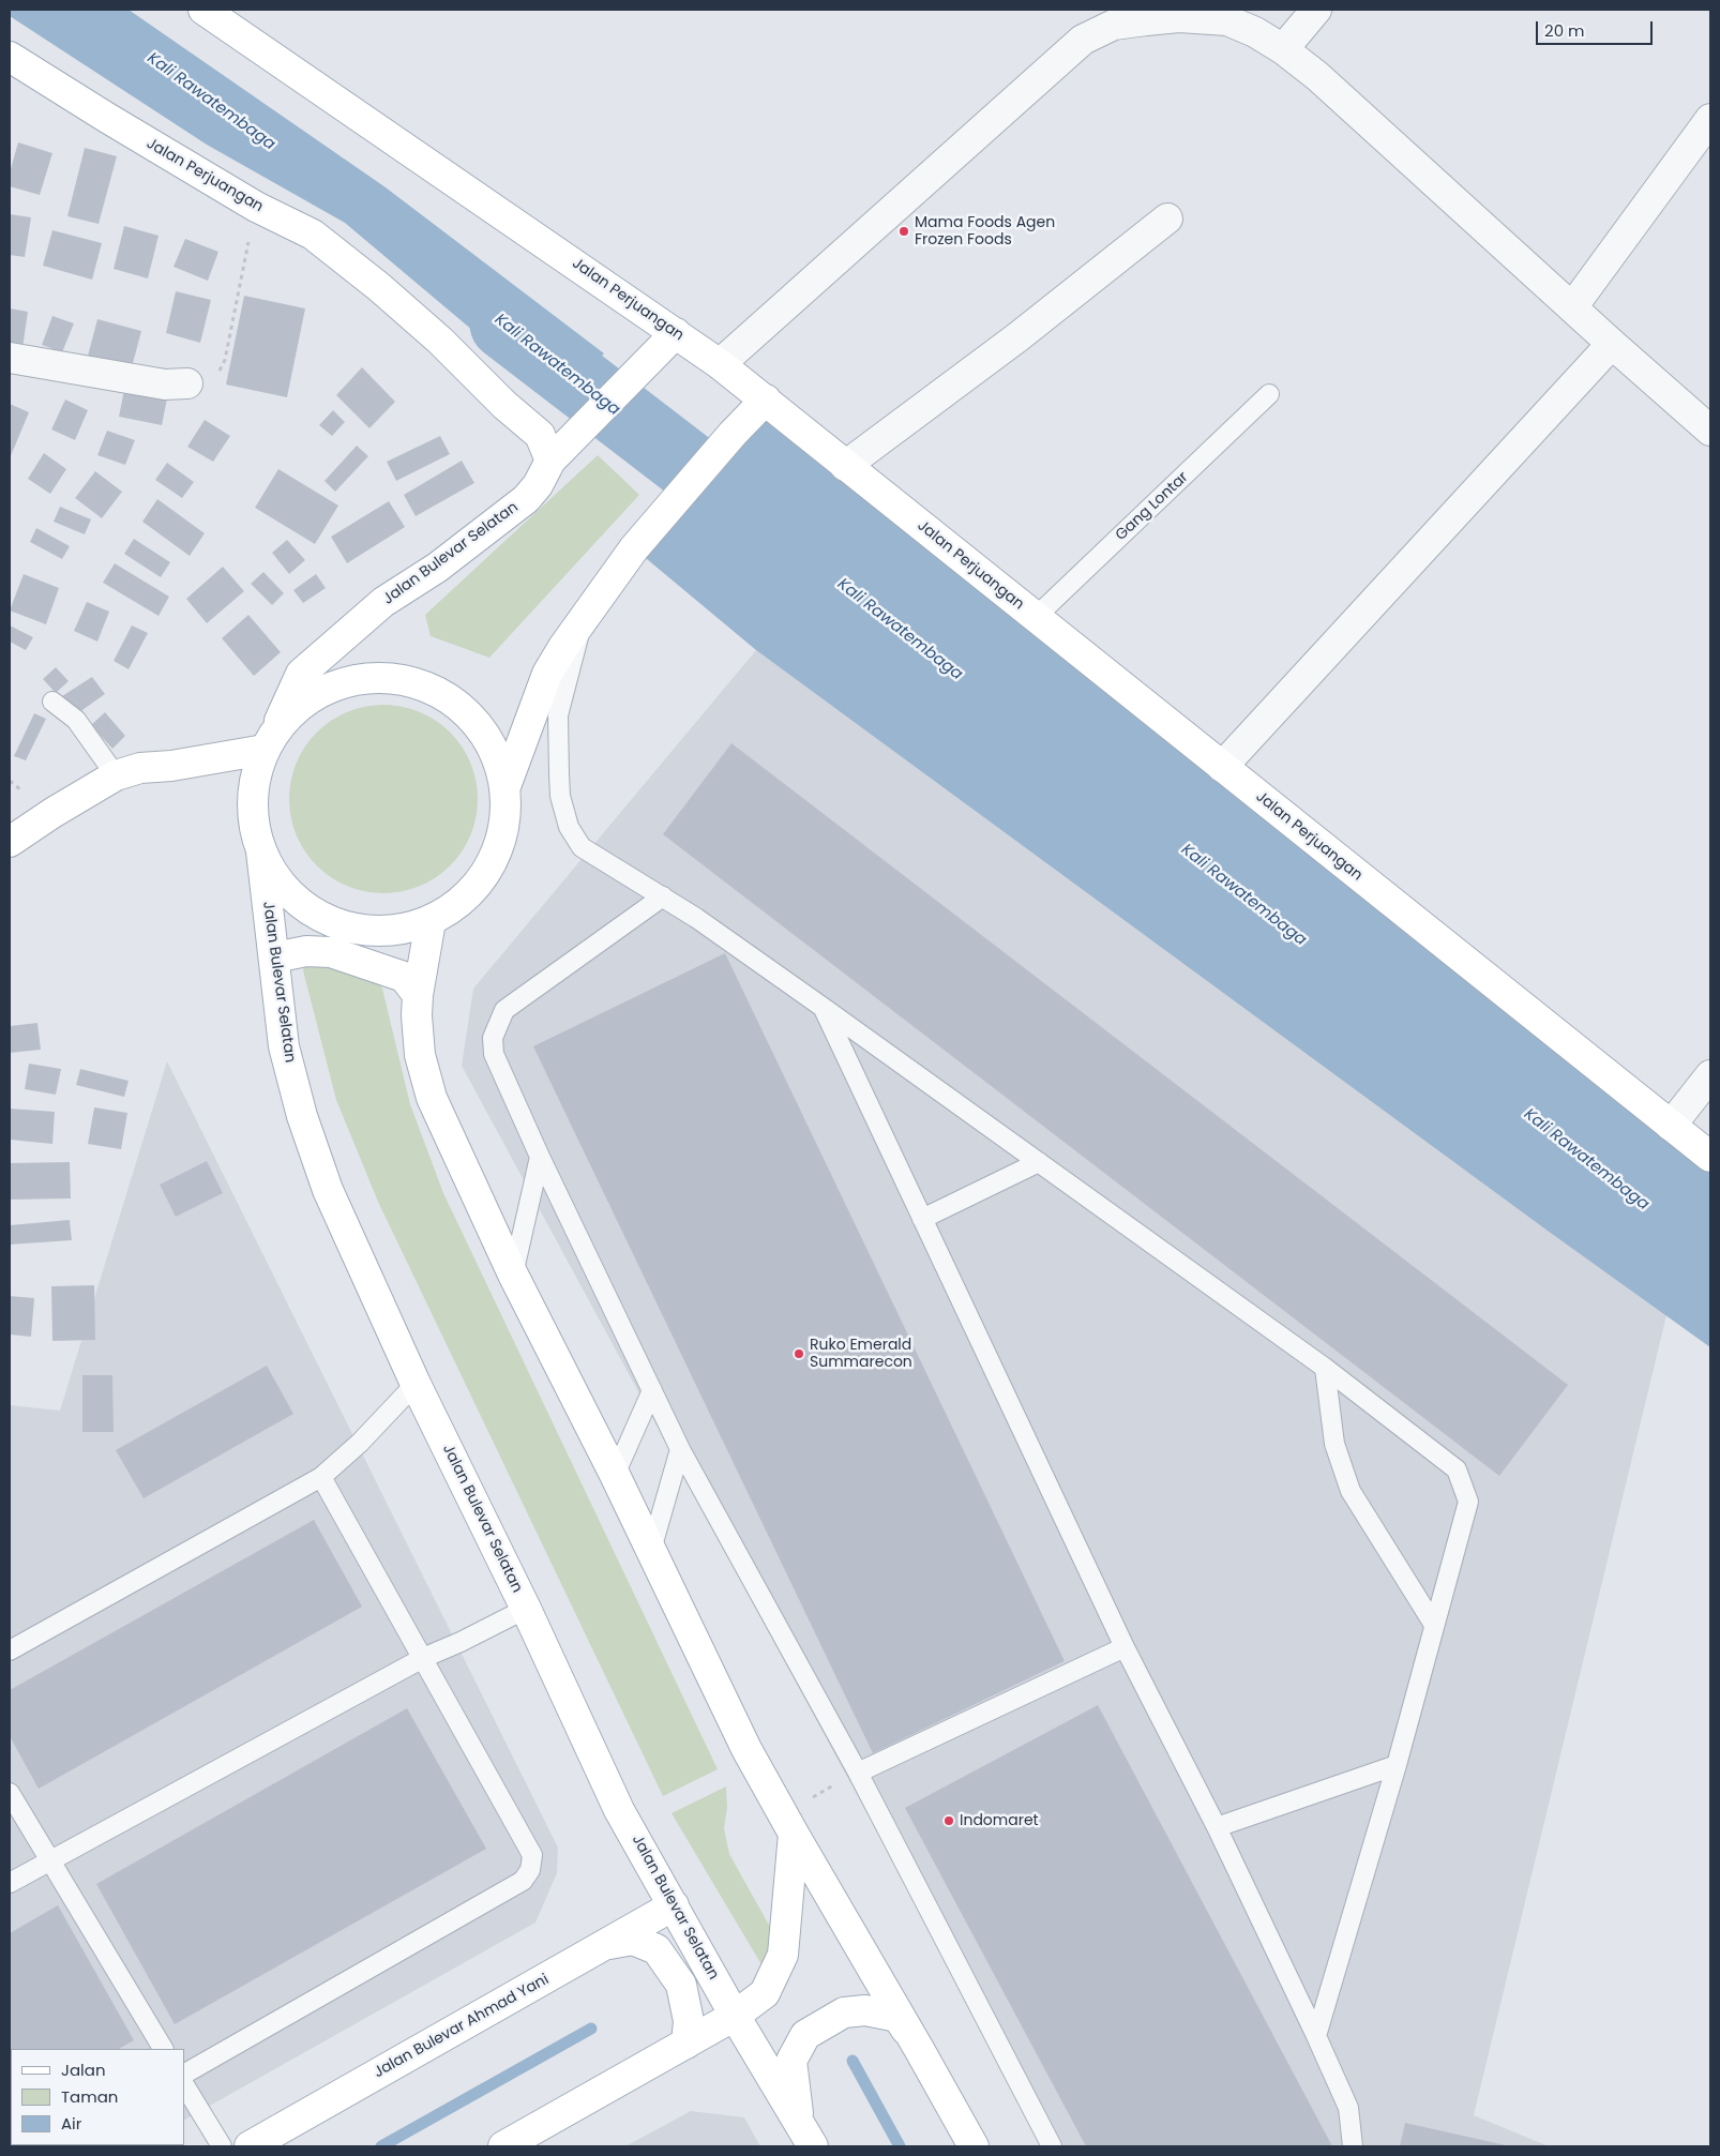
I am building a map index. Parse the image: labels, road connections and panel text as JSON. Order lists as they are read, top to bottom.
{
  "streets": {
    "main road": ["Jalan Perjuangan", "Jalan Bulevar Selatan", "Jalan Bulevar Ahmad Yani"],
    "lane": ["Gang Lontar"]
  },
  "crossings": [
    ["Jalan Perjuangan", "Gang Lontar"],
    ["Jalan Perjuangan", "Jalan Bulevar Selatan"],
    ["Jalan Bulevar Selatan", "Jalan Bulevar Ahmad Yani"]
  ],
  "water": ["Kali Rawatembaga"],
  "places": ["Mama Foods Agen Frozen Foods", "Ruko Emerald Summarecon", "Indomaret"],
  "legend": ["Jalan", "Taman", "Air"],
  "scale_bar": "20 m"
}
